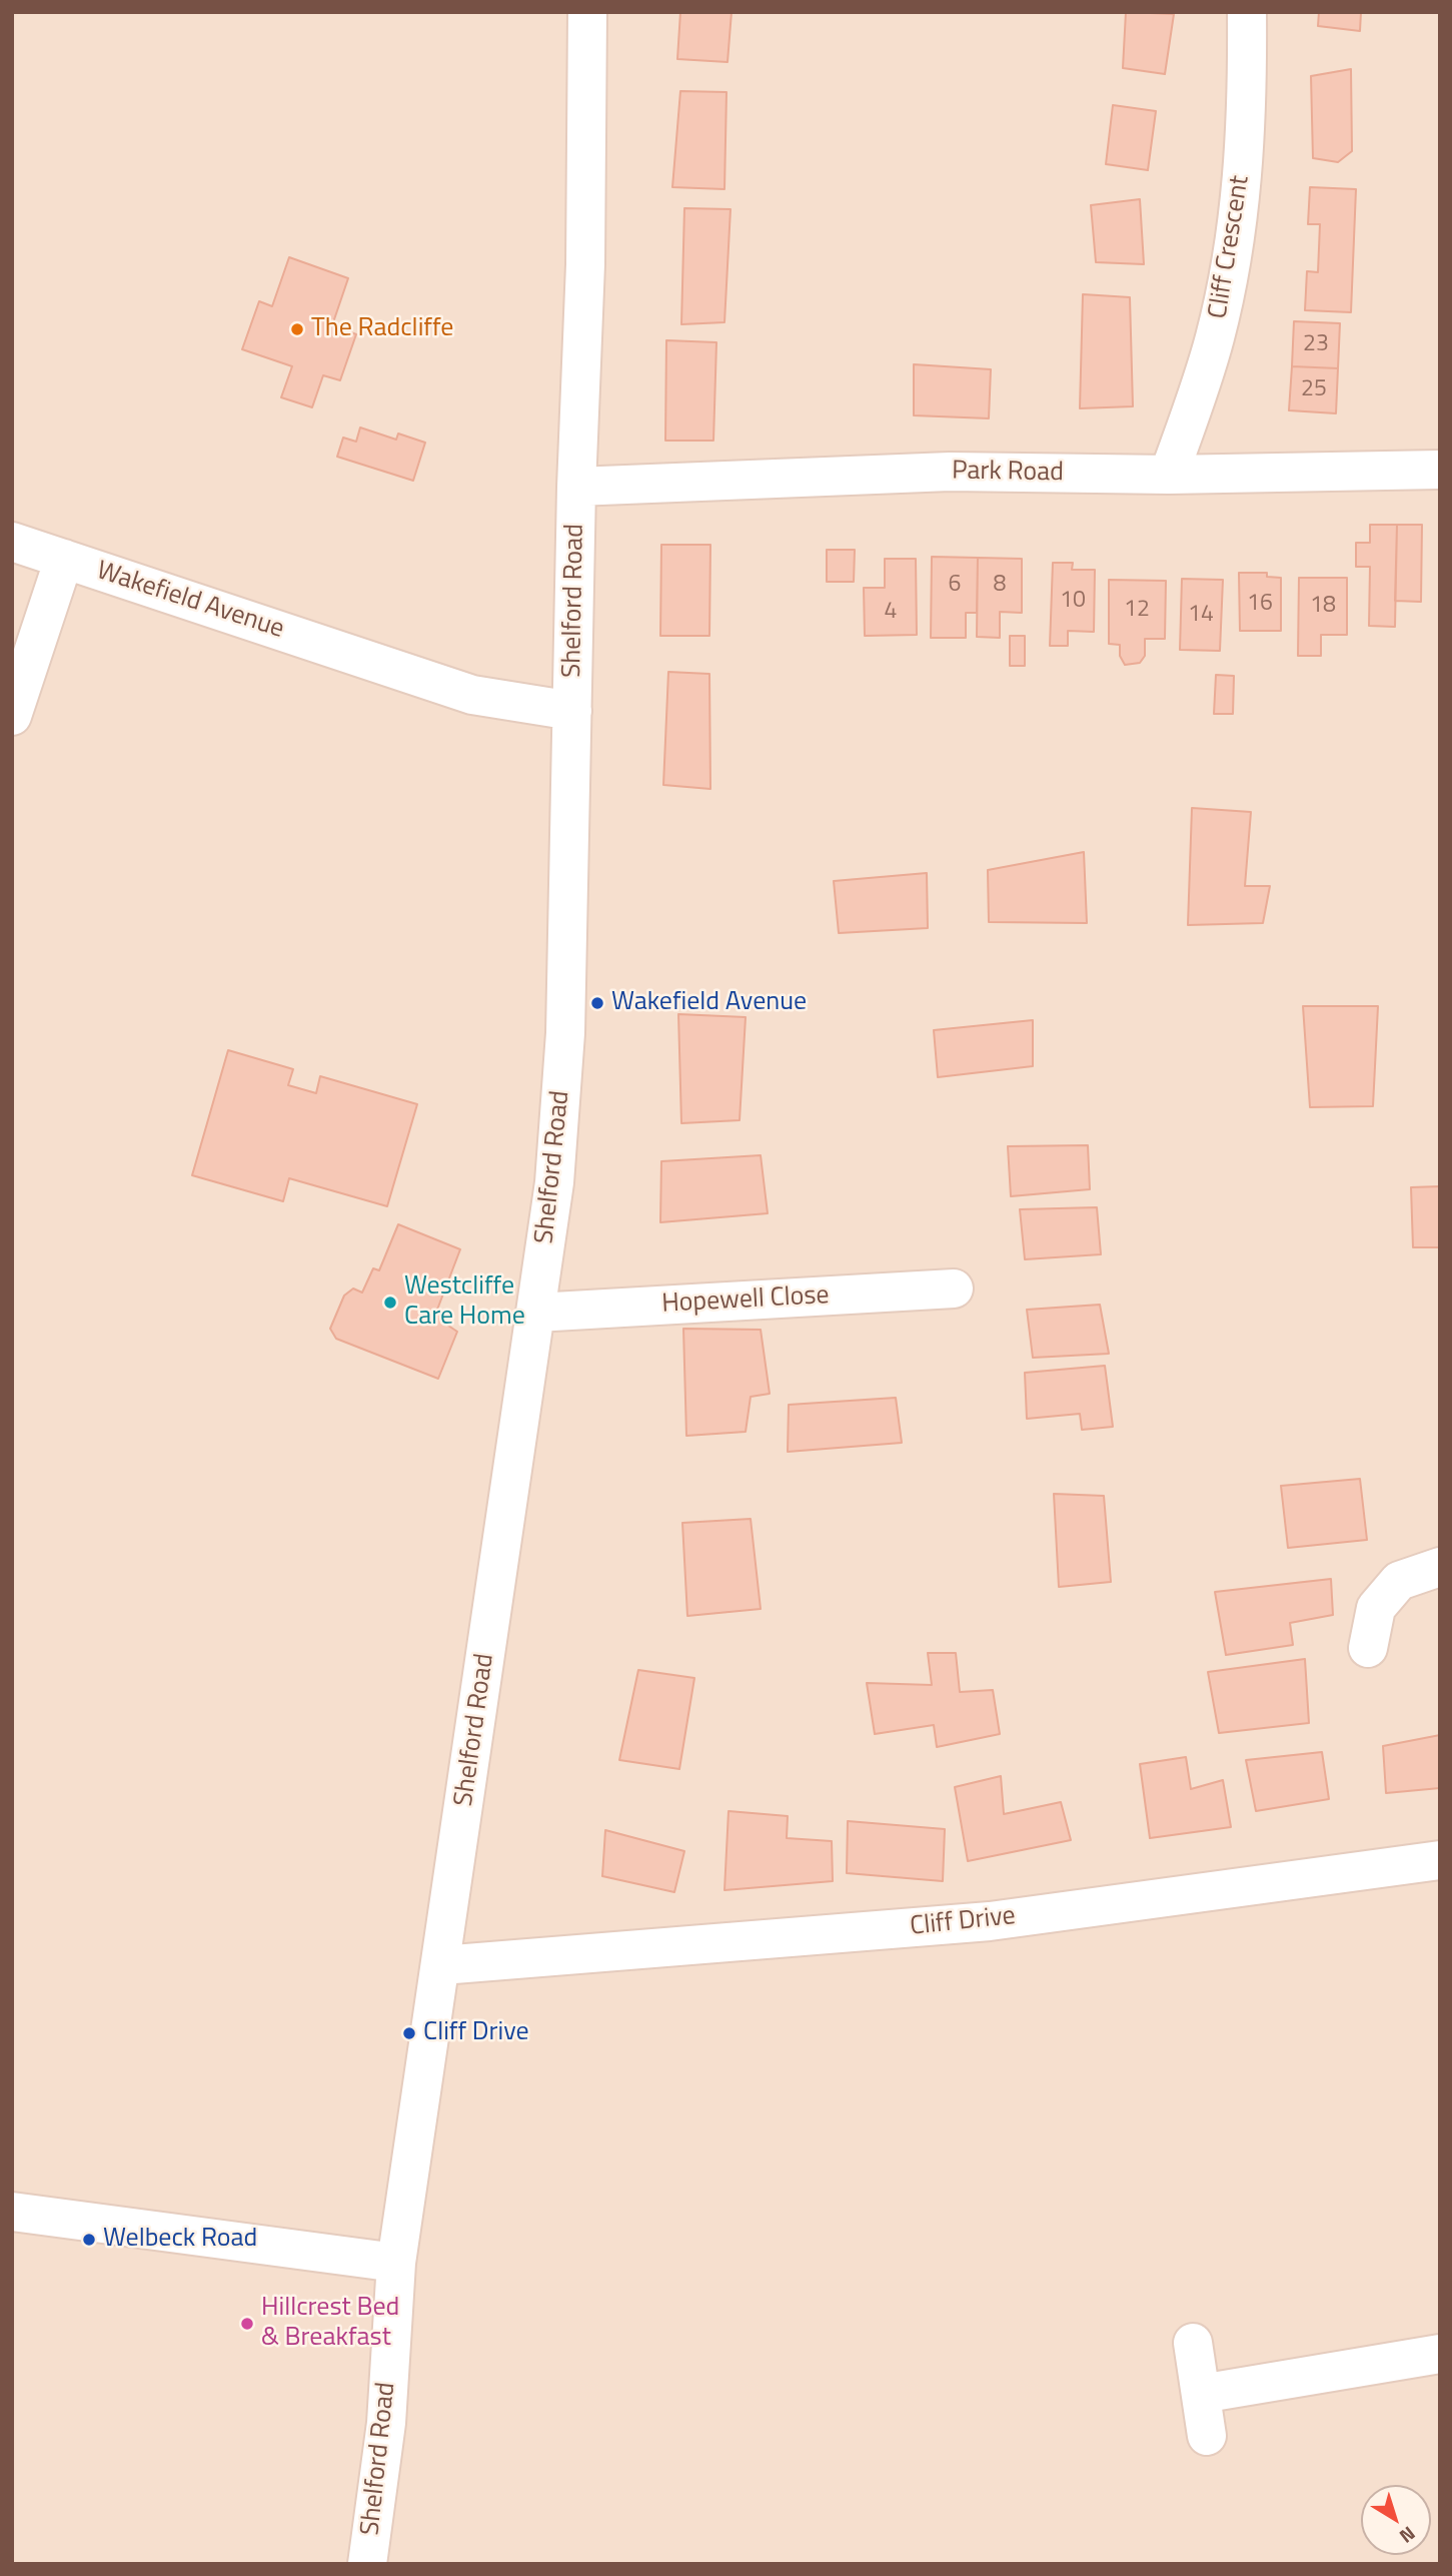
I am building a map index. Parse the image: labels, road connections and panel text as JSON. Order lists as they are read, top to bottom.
{
  "streets": {
    "street": [
      "Cliff Crescent",
      "Park Road",
      "Wakefield Avenue",
      "Shelford Road",
      "Hopewell Close",
      "Cliff Drive"
    ]
  },
  "crossings": [
    ["Cliff Crescent", "Park Road"],
    ["Park Road", "Shelford Road"],
    ["Wakefield Avenue", "Shelford Road"],
    ["Shelford Road", "Hopewell Close"],
    ["Shelford Road", "Cliff Drive"]
  ],
  "places": [
    "The Radcliffe",
    "Wakefield Avenue",
    "Westcliffe Care Home",
    "Cliff Drive",
    "Welbeck Road",
    "Hillcrest Bed & Breakfast"
  ],
  "house_numbers": [
    "23",
    "25",
    "6",
    "8",
    "10",
    "16",
    "18",
    "12",
    "4",
    "14"
  ],
  "north": "bottom right"
}
